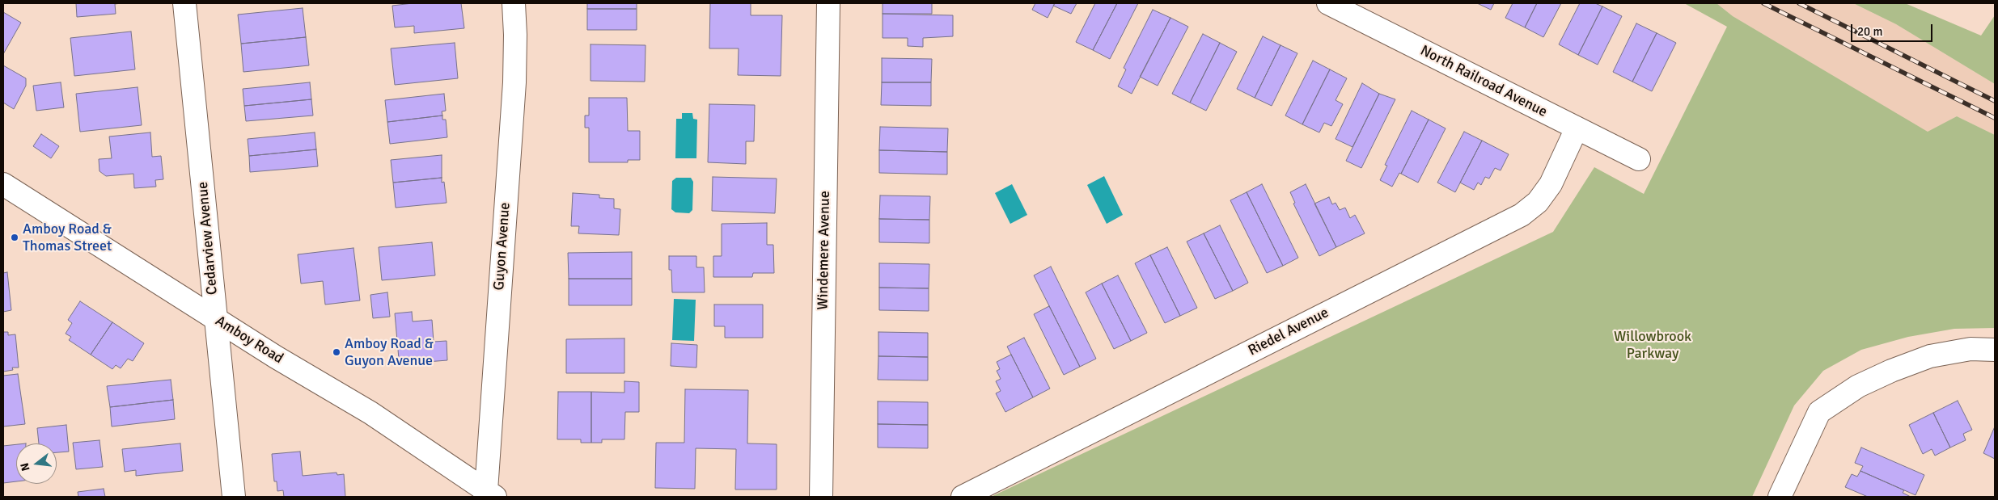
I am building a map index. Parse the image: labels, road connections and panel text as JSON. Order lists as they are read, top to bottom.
{
  "streets": {
    "street": [
      "North Railroad Avenue",
      "Cedarview Avenue",
      "Guyon Avenue",
      "Windemere Avenue",
      "Riedel Avenue",
      "Amboy Road"
    ]
  },
  "crossings": [
    ["North Railroad Avenue", "Riedel Avenue"],
    ["Cedarview Avenue", "Amboy Road"],
    ["Guyon Avenue", "Amboy Road"]
  ],
  "parks": ["Willowbrook Parkway"],
  "places": ["Amboy Road & Thomas Street", "Amboy Road & Guyon Avenue"],
  "scale_bar": "20 m",
  "north": "left"
}
